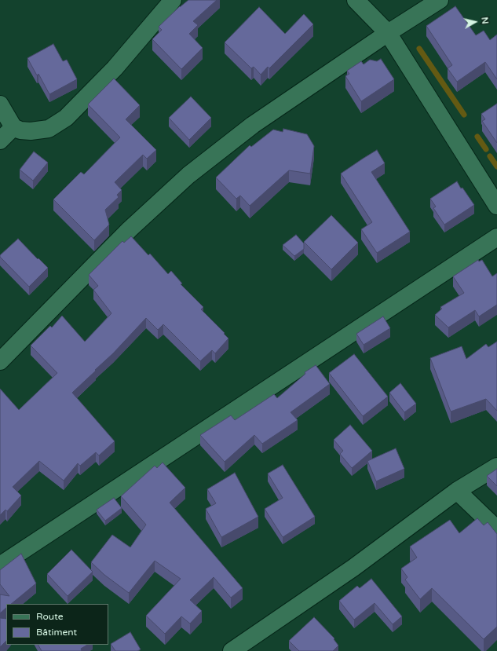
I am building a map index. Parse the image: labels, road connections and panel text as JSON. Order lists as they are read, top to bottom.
{
  "legend": ["Route", "Bâtiment"],
  "north": "right"
}
